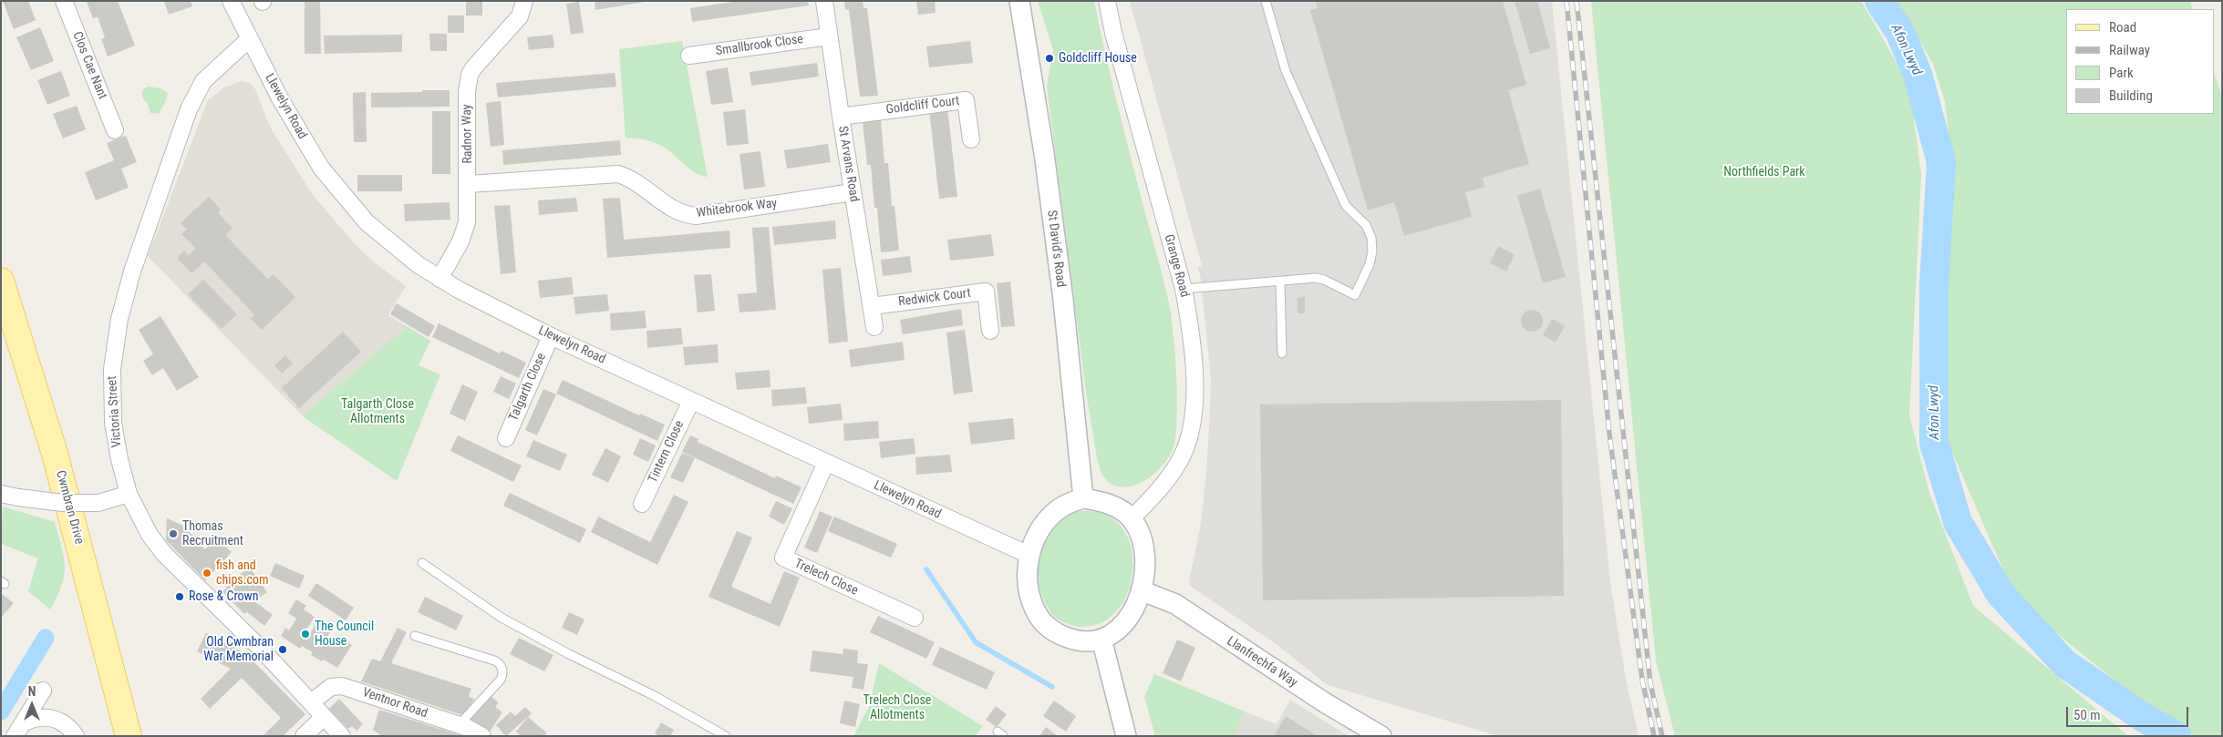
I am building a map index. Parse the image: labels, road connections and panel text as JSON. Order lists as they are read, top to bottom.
{
  "streets": {
    "main road": ["Cwmbran Drive"],
    "street": [
      "Smallbrook Close",
      "Clos Cae Nant",
      "Goldcliff Court",
      "Llewelyn Road",
      "Radnor Way",
      "St Arvans Road",
      "Whitebrook Way",
      "St David's Road",
      "Grange Road",
      "Redwick Court",
      "Talgarth Close",
      "Victoria Street",
      "Tintern Close",
      "Trelech Close",
      "Llanfrechfa Way",
      "Ventnor Road"
    ]
  },
  "crossings": [
    ["Smallbrook Close", "St Arvans Road"],
    ["Goldcliff Court", "St Arvans Road"],
    ["Llewelyn Road", "Radnor Way"],
    ["Llewelyn Road", "St David's Road"],
    ["Llewelyn Road", "Grange Road"],
    ["Llewelyn Road", "Talgarth Close"],
    ["Llewelyn Road", "Victoria Street"],
    ["Llewelyn Road", "Tintern Close"],
    ["Llewelyn Road", "Trelech Close"],
    ["Llewelyn Road", "Llanfrechfa Way"],
    ["Radnor Way", "Whitebrook Way"],
    ["St Arvans Road", "Whitebrook Way"],
    ["St Arvans Road", "Redwick Court"],
    ["St David's Road", "Grange Road"],
    ["St David's Road", "Llanfrechfa Way"],
    ["Grange Road", "Llanfrechfa Way"],
    ["Victoria Street", "Ventnor Road"]
  ],
  "water": ["Afon Lwyd"],
  "parks": ["Northfields Park", "Talgarth Close Allotments", "Trelech Close Allotments"],
  "places": [
    "Goldcliff House",
    "Thomas Recruitment",
    "fish and chips.com",
    "Rose & Crown",
    "The Council House",
    "Old Cwmbran War Memorial"
  ],
  "legend": [
    "Road",
    "Railway",
    "Park",
    "Building"
  ],
  "scale_bar": "50 m",
  "north": "top"
}
